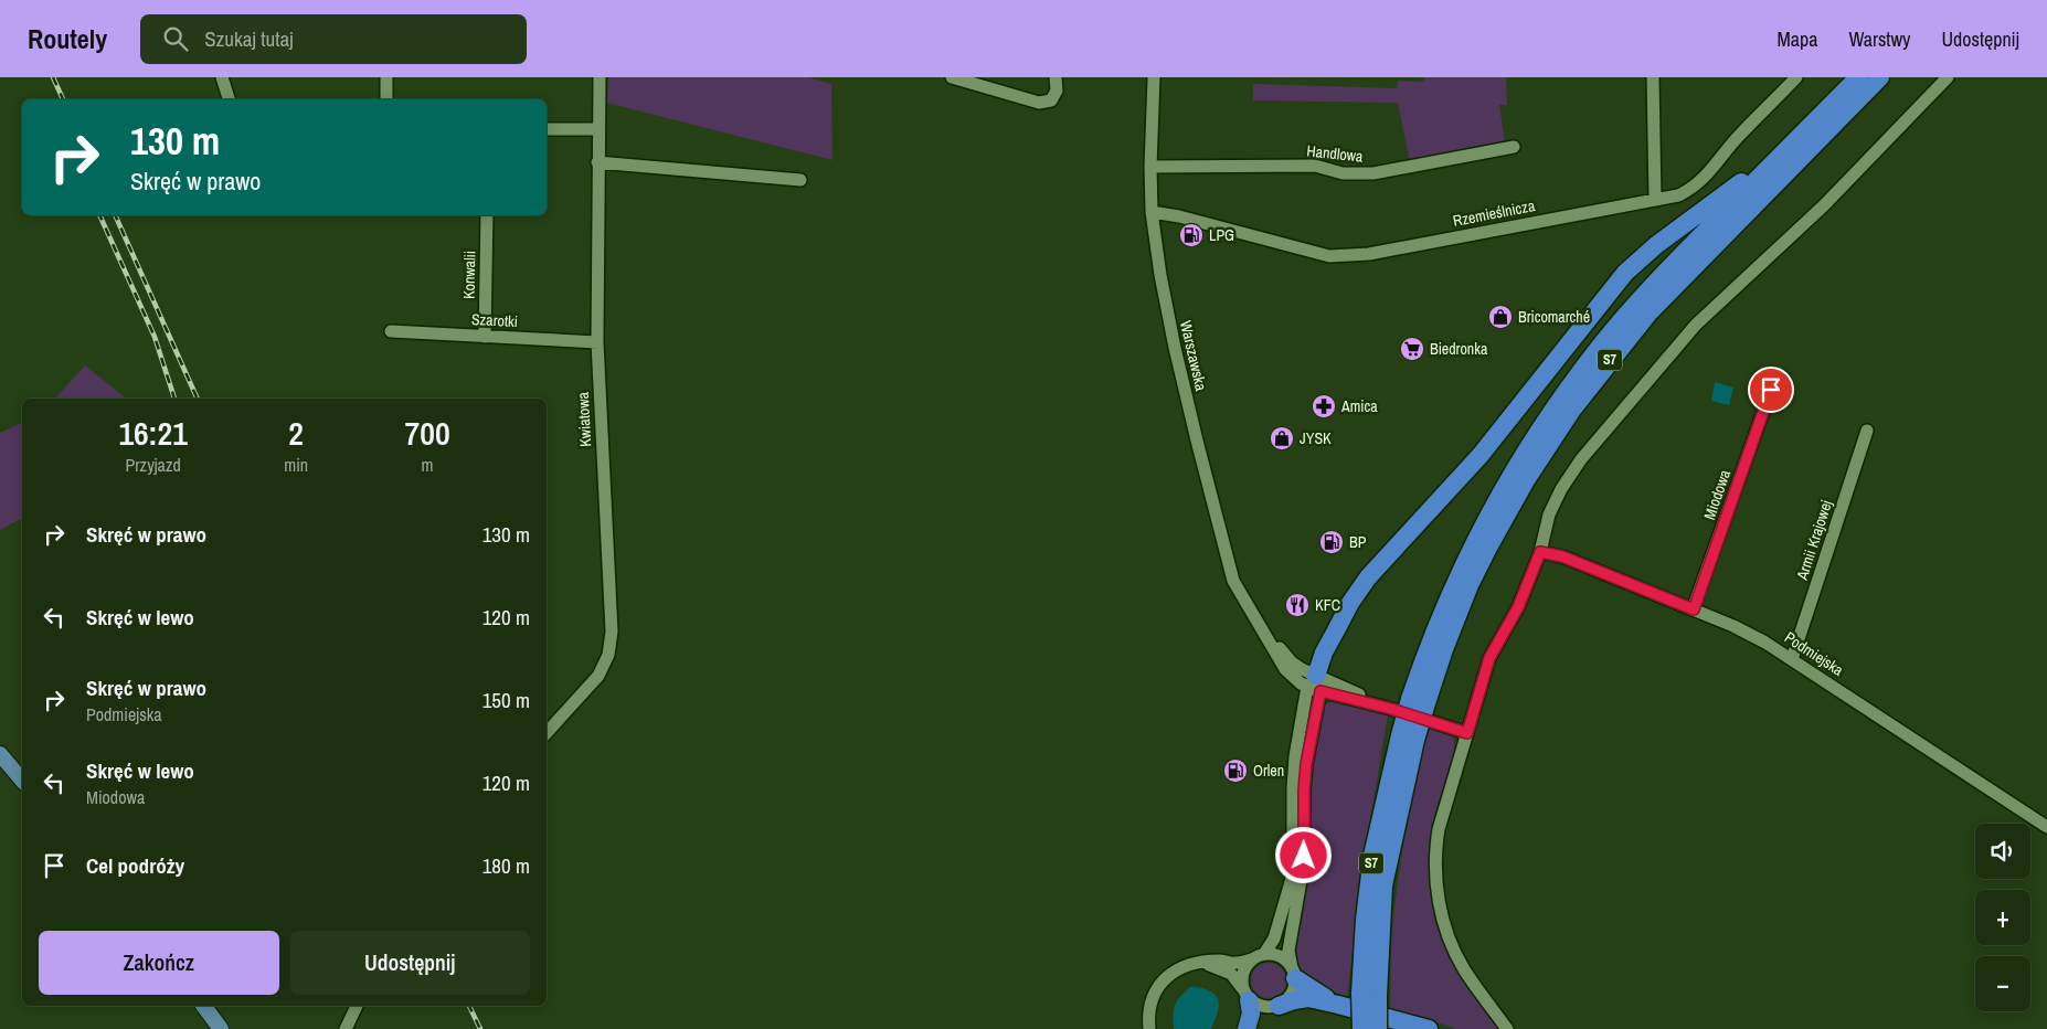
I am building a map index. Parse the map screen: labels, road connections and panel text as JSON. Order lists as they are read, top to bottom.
{
  "streets": {
    "highway": ["S7"],
    "street": [
      "Handlowa",
      "Rzemieślnicza",
      "Konwalii",
      "Szarotki",
      "Warszawska",
      "Kwiatowa",
      "Miodowa",
      "Armii Krajowej",
      "Podmiejska"
    ]
  },
  "crossings": [
    ["Handlowa", "Warszawska"],
    ["Rzemieślnicza", "Warszawska"],
    ["Konwalii", "Szarotki"],
    ["Szarotki", "Kwiatowa"],
    ["Miodowa", "Podmiejska"],
    ["Armii Krajowej", "Podmiejska"]
  ],
  "places": {
    "fuel station": ["LPG", "BP", "Orlen"],
    "shop": ["Bricomarché", "JYSK"],
    "supermarket": ["Biedronka"],
    "pharmacy": ["Amica"],
    "restaurant": ["KFC"]
  },
  "page": {
    "header": "Routely",
    "search": "Szukaj tutaj",
    "nav": ["Mapa", "Warstwy", "Udostępnij"],
    "turn": ["130 m", "Skręć w prawo"],
    "eta": [
      "16:21",
      "Przyjazd",
      "2",
      "min",
      "700",
      "m"
    ],
    "list": [
      {
        "name": "Skręć w prawo",
        "value": "130 m"
      },
      {
        "name": "Skręć w lewo",
        "value": "120 m"
      },
      {
        "name": "Skręć w prawo",
        "note": "Podmiejska",
        "value": "150 m"
      },
      {
        "name": "Skręć w lewo",
        "note": "Miodowa",
        "value": "120 m"
      },
      {
        "name": "Cel podróży",
        "value": "180 m"
      }
    ],
    "map_buttons": ["+", "−"],
    "buttons": ["Zakończ", "Udostępnij"]
  }
}
